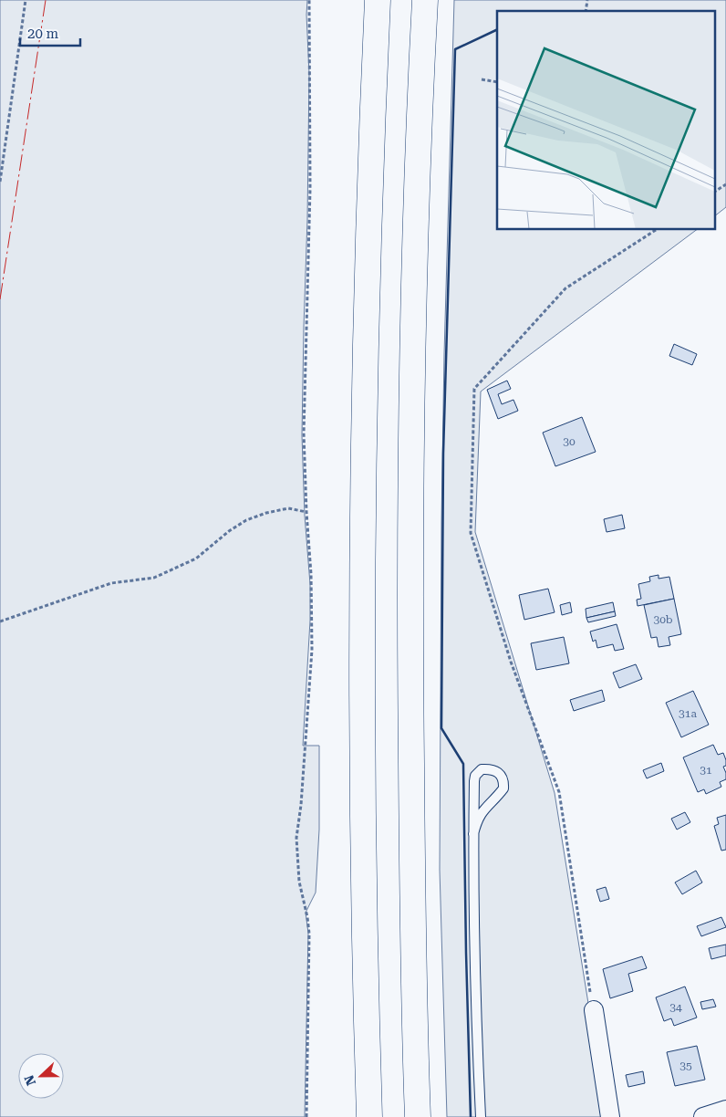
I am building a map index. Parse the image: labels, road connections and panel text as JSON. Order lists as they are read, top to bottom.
{
  "house_numbers": [
    "30",
    "30b",
    "31a",
    "31",
    "34",
    "35"
  ],
  "scale_bar": "20 m",
  "north": "left"
}
